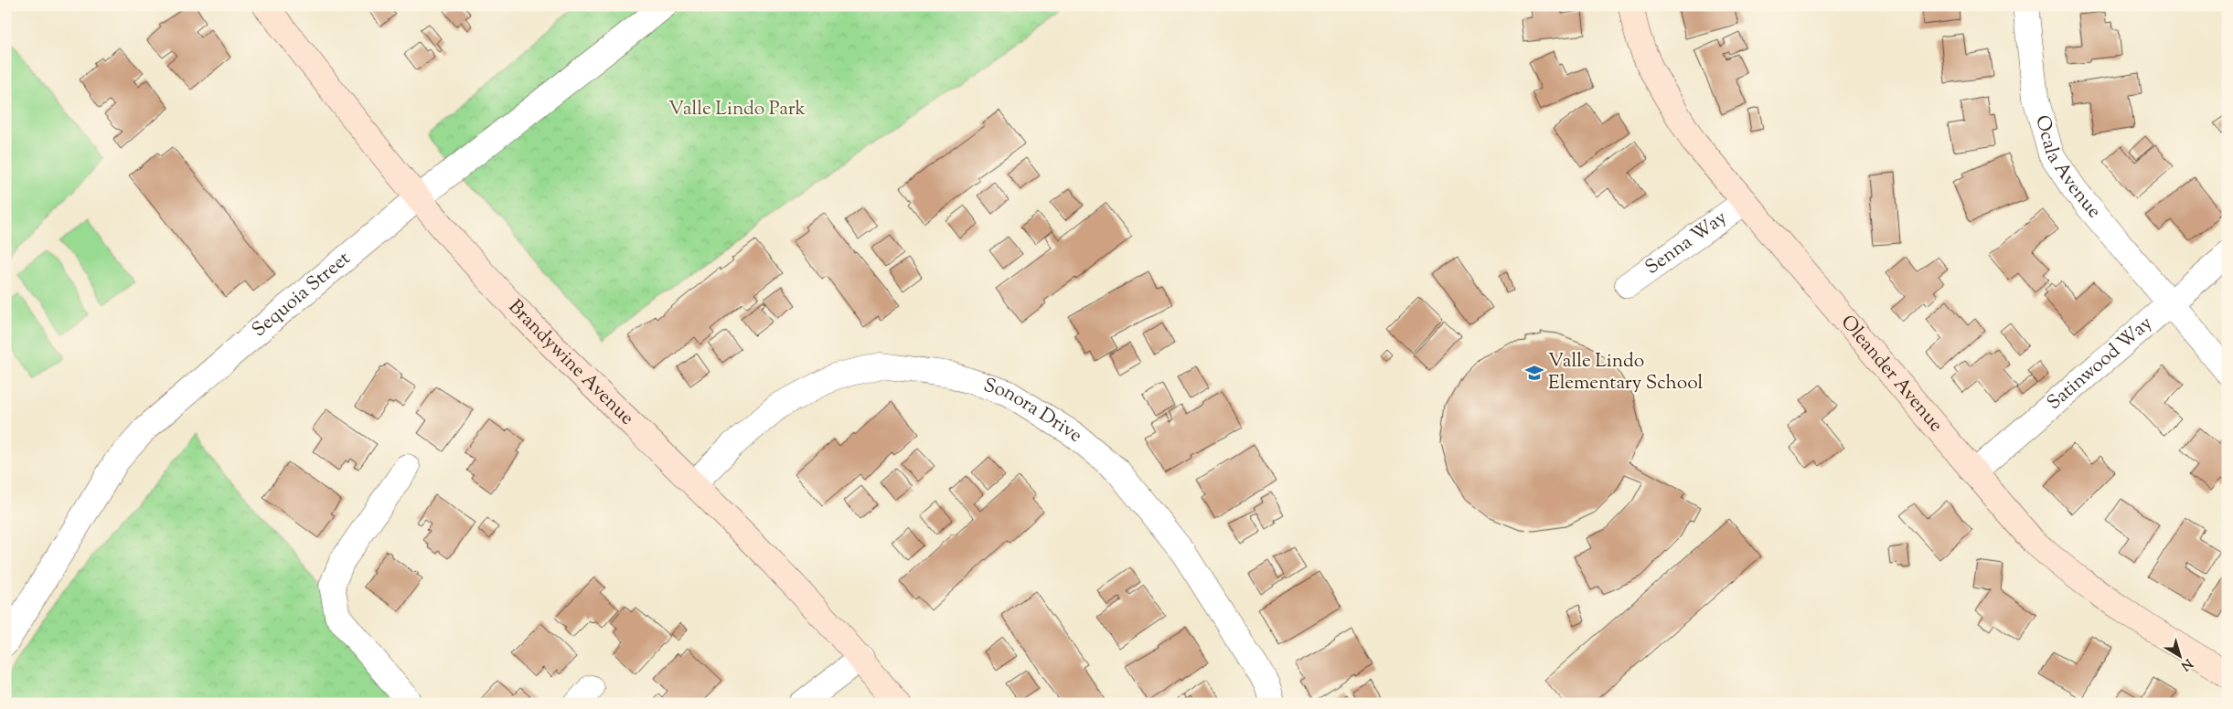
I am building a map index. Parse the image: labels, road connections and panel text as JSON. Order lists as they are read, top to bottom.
{
  "streets": {
    "street": [
      "Ocala Avenue",
      "Senna Way",
      "Sequoia Street",
      "Brandywine Avenue",
      "Satinwood Way",
      "Oleander Avenue",
      "Sonora Drive"
    ]
  },
  "crossings": [
    ["Ocala Avenue", "Satinwood Way"],
    ["Senna Way", "Oleander Avenue"],
    ["Sequoia Street", "Brandywine Avenue"],
    ["Brandywine Avenue", "Sonora Drive"],
    ["Satinwood Way", "Oleander Avenue"]
  ],
  "parks": ["Valle Lindo Park"],
  "places": {
    "school or university": ["Valle Lindo Elementary School"]
  },
  "north": "bottom right"
}
